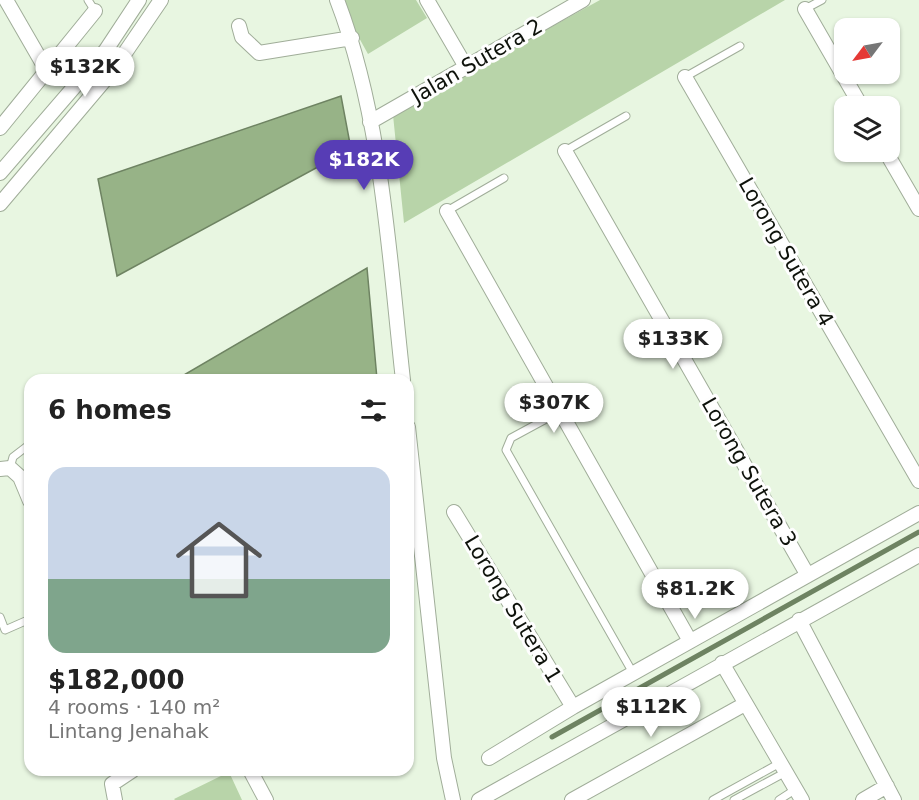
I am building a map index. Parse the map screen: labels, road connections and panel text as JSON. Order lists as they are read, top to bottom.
{
  "streets": {
    "street": [
      "Jalan Sutera 2",
      "Lorong Sutera 4",
      "Lorong Sutera 3",
      "Lorong Sutera 1"
    ]
  },
  "north": "bottom left",
  "page": {
    "price": [
      "$132K",
      "$182K",
      "$133K",
      "$307K",
      "$81.2K",
      "$112K"
    ],
    "heading": "6 homes",
    "list": [
      {
        "name": "$182,000",
        "note": "4 rooms · 140 m² · Lintang Jenahak"
      }
    ]
  }
}
